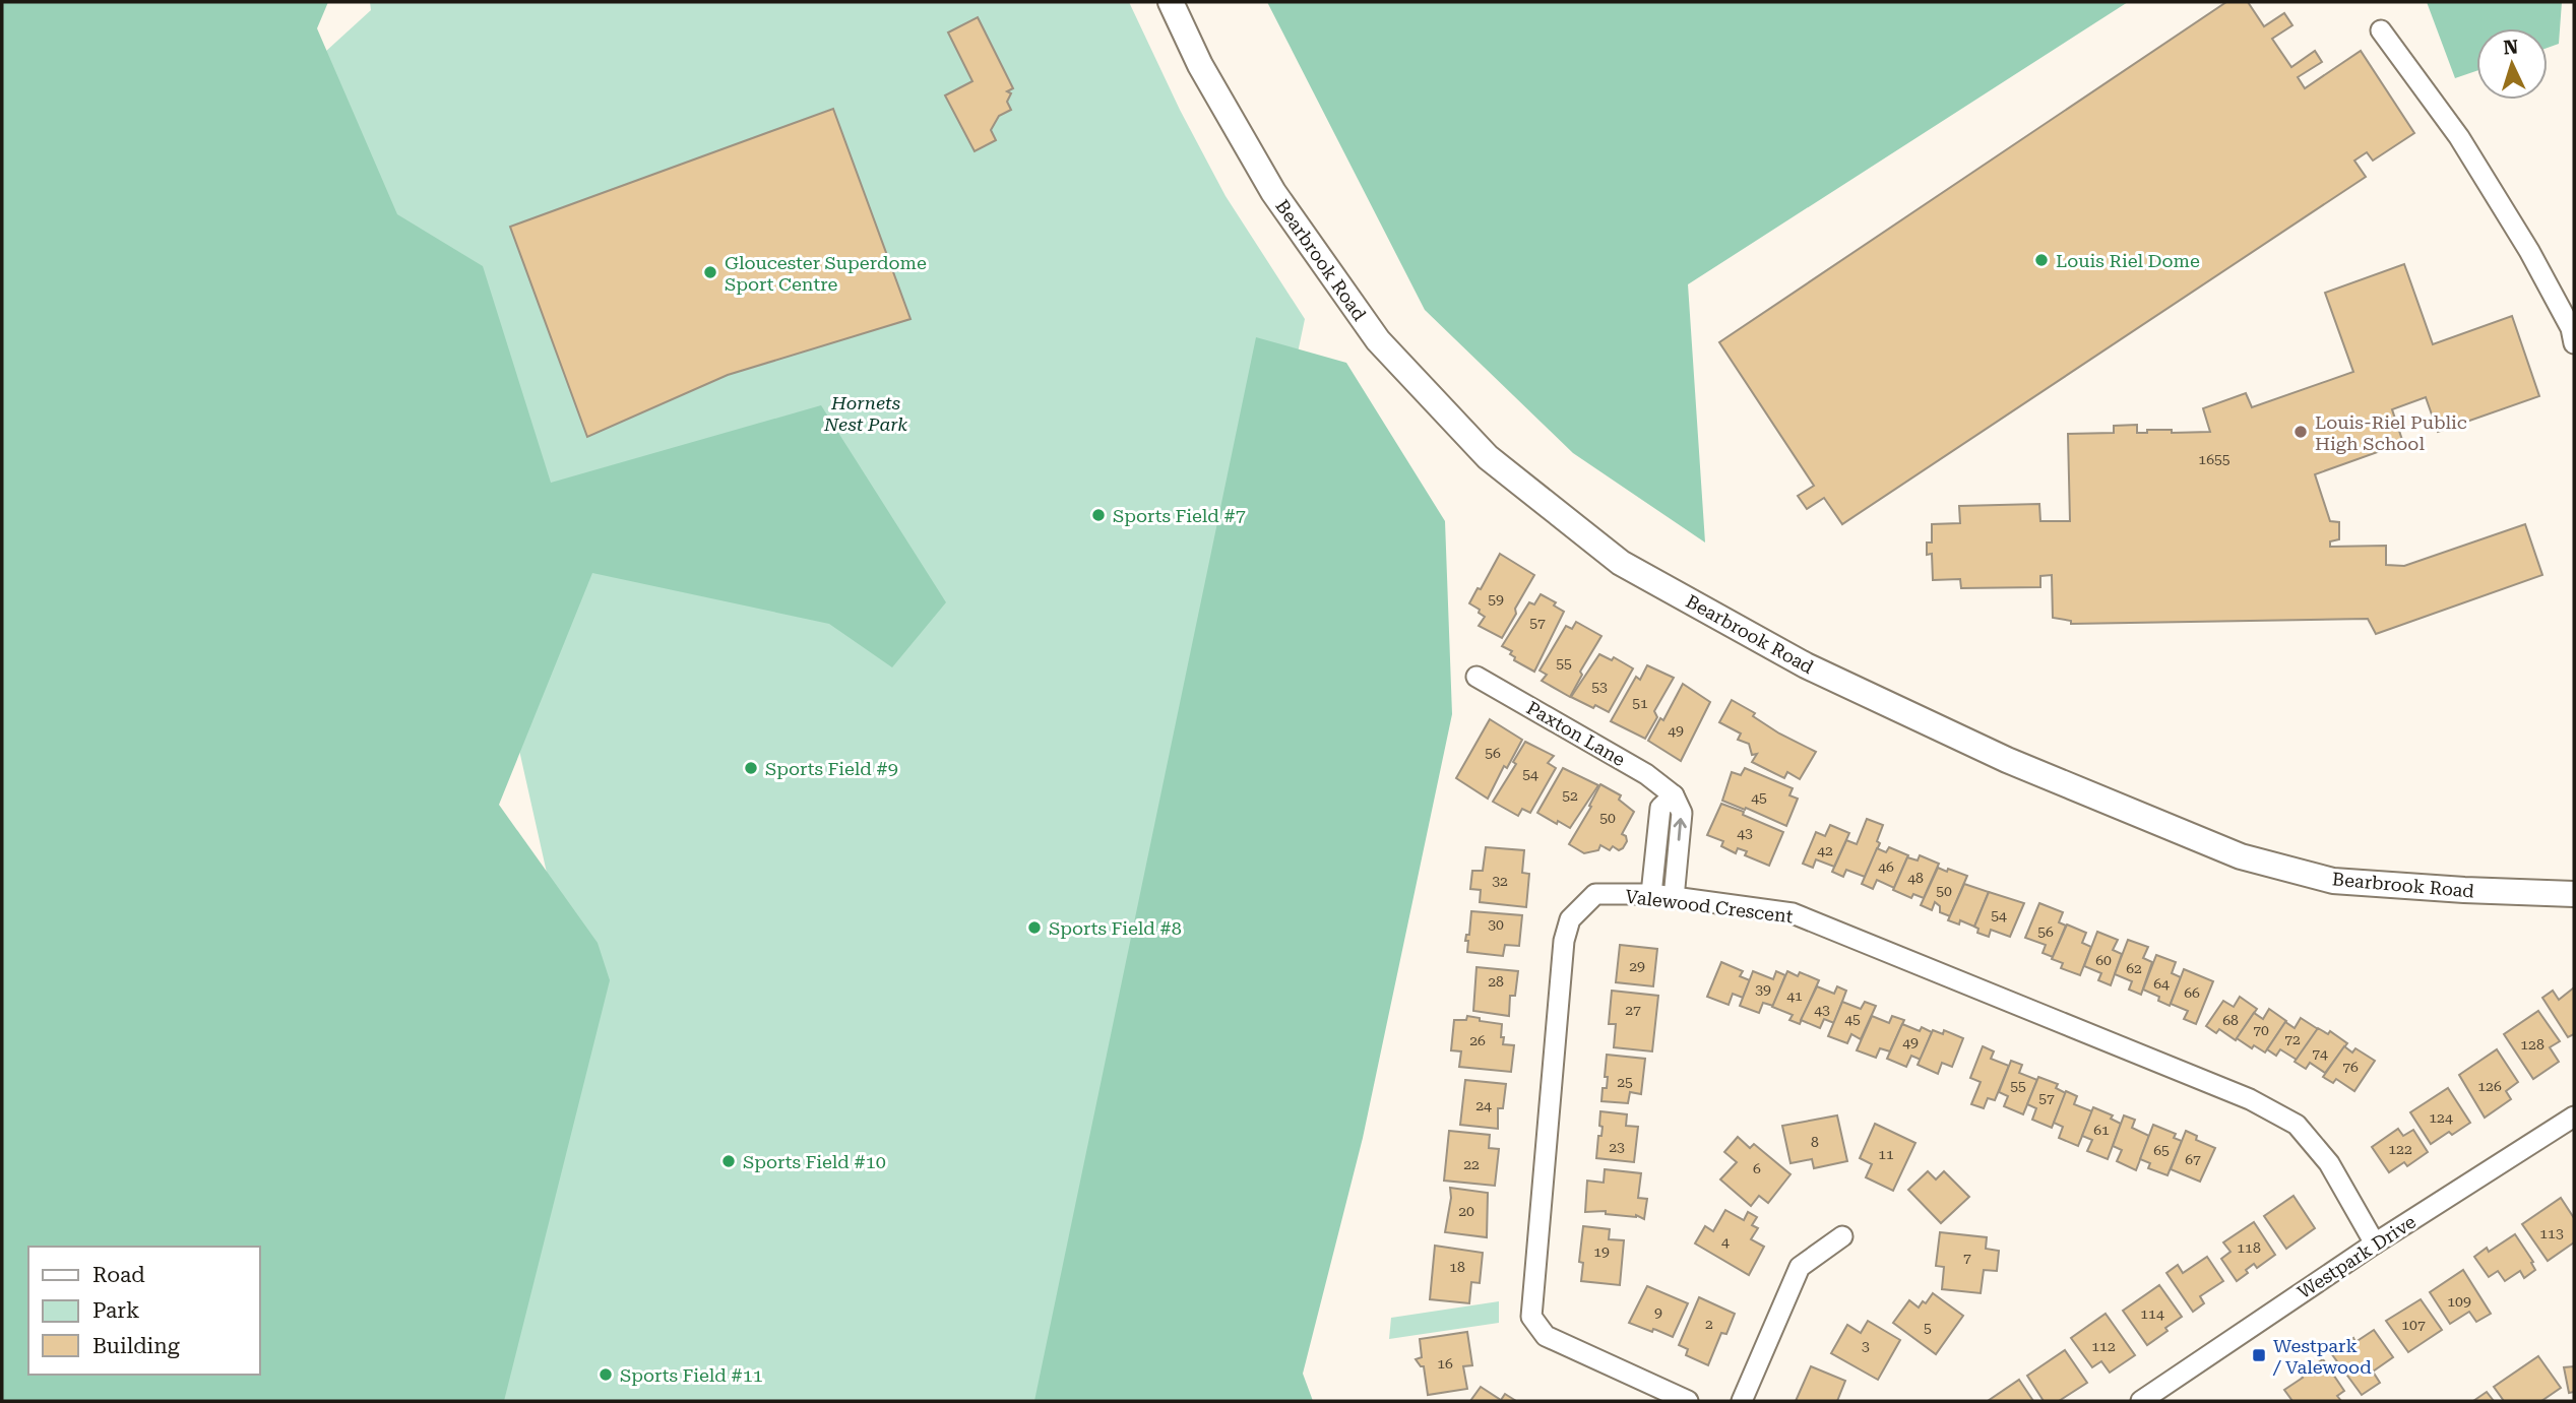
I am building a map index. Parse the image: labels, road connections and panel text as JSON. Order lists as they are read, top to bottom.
{
  "streets": {
    "street": [
      "Bearbrook Road",
      "Paxton Lane",
      "Valewood Crescent",
      "Westpark Drive"
    ]
  },
  "crossings": [
    ["Valewood Crescent", "Westpark Drive"]
  ],
  "parks": ["Hornets Nest Park"],
  "places": {
    "other": [
      "Louis Riel Dome",
      "Gloucester Superdome Sport Centre",
      "Louis-Riel Public High School",
      "Sports Field #7",
      "Sports Field #9",
      "Sports Field #8",
      "Sports Field #10",
      "Sports Field #11"
    ],
    "transit": ["Westpark / Valewood"]
  },
  "house_numbers": [
    "1655",
    "59",
    "57",
    "55",
    "53",
    "51",
    "49",
    "56",
    "54",
    "52",
    "45",
    "50",
    "43",
    "42",
    "46",
    "48",
    "32",
    "50",
    "54",
    "30",
    "56",
    "60",
    "29",
    "62",
    "28",
    "64",
    "39",
    "66",
    "41",
    "27",
    "43",
    "45",
    "68",
    "70",
    "72",
    "26",
    "49",
    "128",
    "74",
    "76",
    "25",
    "55",
    "126",
    "57",
    "24",
    "124",
    "61",
    "8",
    "23",
    "122",
    "65",
    "11",
    "67",
    "22",
    "6",
    "20",
    "113",
    "4",
    "118",
    "19",
    "7",
    "18",
    "109",
    "9",
    "114",
    "2",
    "107",
    "5",
    "3",
    "112",
    "16"
  ],
  "legend": ["Road", "Park", "Building"],
  "north": "top"
}
